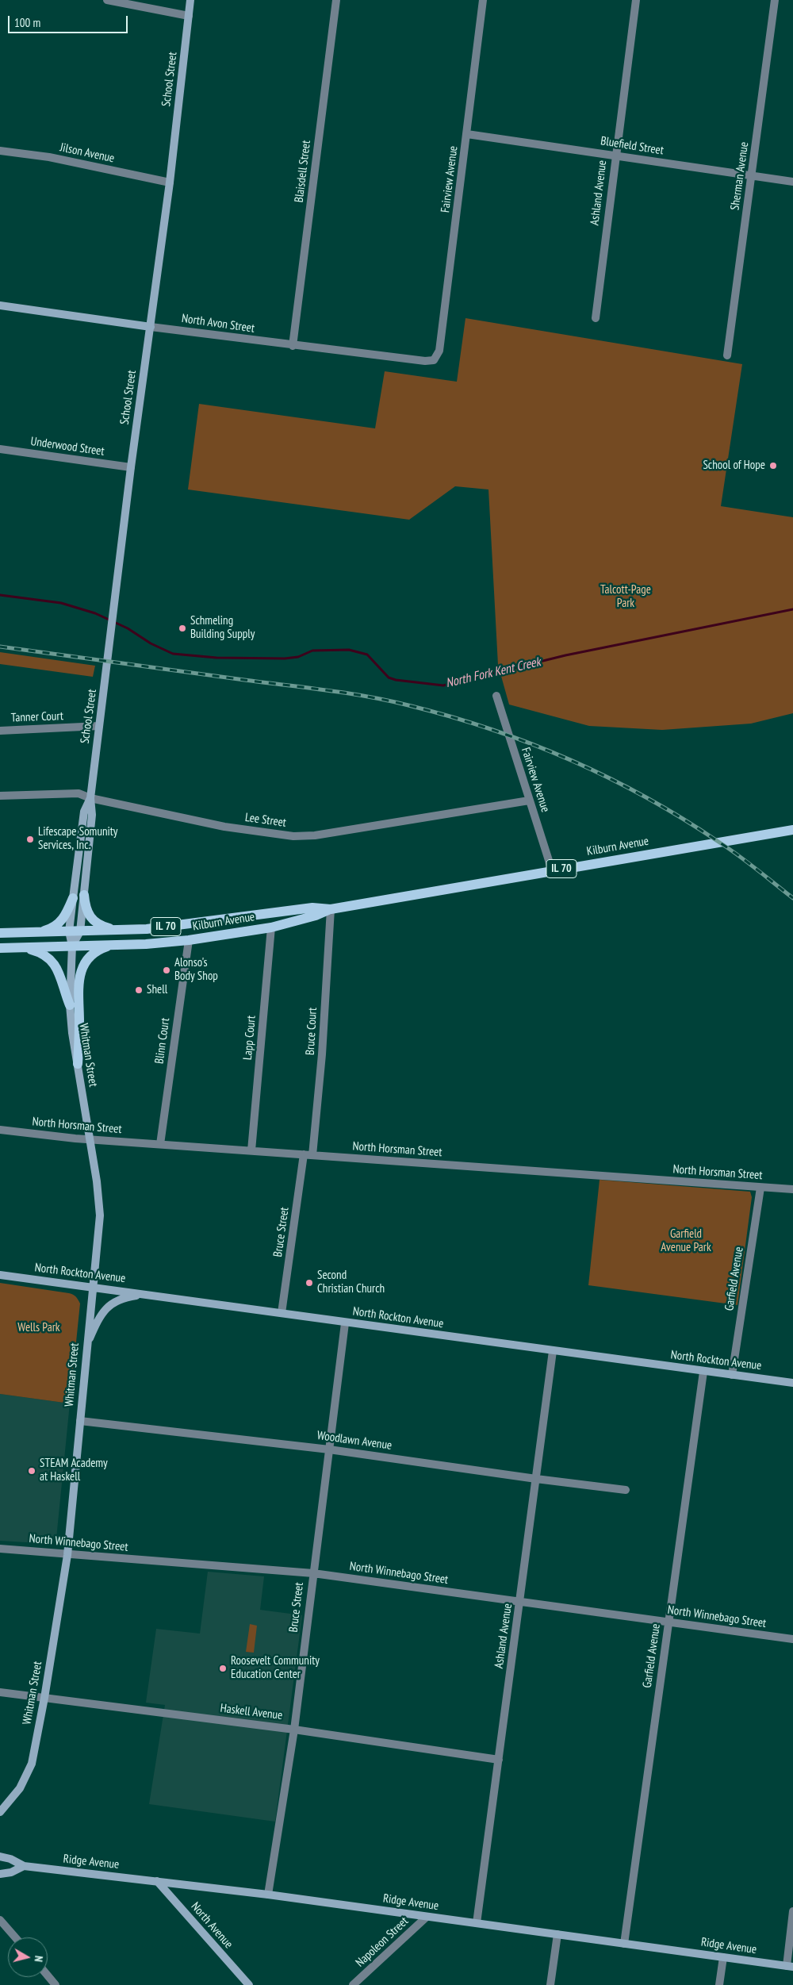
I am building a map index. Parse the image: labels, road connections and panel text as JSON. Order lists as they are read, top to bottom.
{
  "streets": {
    "main road": [
      "School Street",
      "North Avon Street",
      "Kilburn Avenue",
      "IL 70",
      "Whitman Street",
      "North Rockton Avenue",
      "Ridge Avenue",
      "North Avenue"
    ],
    "street": [
      "Bluefield Street",
      "Jilson Avenue",
      "Blaisdell Street",
      "Sherman Avenue",
      "Fairview Avenue",
      "Ashland Avenue",
      "Underwood Street",
      "Tanner Court",
      "Lee Street",
      "Bruce Court",
      "Lapp Court",
      "Blinn Court",
      "North Horsman Street",
      "Bruce Street",
      "Garfield Avenue",
      "Woodlawn Avenue",
      "North Winnebago Street",
      "Haskell Avenue",
      "Napoleon Street"
    ]
  },
  "crossings": [
    ["School Street", "Jilson Avenue"],
    ["School Street", "North Avon Street"],
    ["School Street", "Underwood Street"],
    ["School Street", "Tanner Court"],
    ["School Street", "Lee Street"],
    ["School Street", "Kilburn Avenue"],
    ["School Street", "Whitman Street"],
    ["Bluefield Street", "Sherman Avenue"],
    ["Bluefield Street", "Fairview Avenue"],
    ["Bluefield Street", "Ashland Avenue"],
    ["Blaisdell Street", "North Avon Street"],
    ["Fairview Avenue", "North Avon Street"],
    ["Fairview Avenue", "Lee Street"],
    ["Fairview Avenue", "Kilburn Avenue"],
    ["Ashland Avenue", "North Rockton Avenue"],
    ["Ashland Avenue", "Woodlawn Avenue"],
    ["Ashland Avenue", "North Winnebago Street"],
    ["Ashland Avenue", "Haskell Avenue"],
    ["Ashland Avenue", "Ridge Avenue"],
    ["Kilburn Avenue", "Bruce Court"],
    ["Kilburn Avenue", "Lapp Court"],
    ["Kilburn Avenue", "Blinn Court"],
    ["Kilburn Avenue", "Whitman Street"],
    ["Bruce Court", "North Horsman Street"],
    ["Bruce Court", "Bruce Street"],
    ["Lapp Court", "North Horsman Street"],
    ["Blinn Court", "North Horsman Street"],
    ["Whitman Street", "North Horsman Street"],
    ["Whitman Street", "North Rockton Avenue"],
    ["Whitman Street", "Woodlawn Avenue"],
    ["Whitman Street", "North Winnebago Street"],
    ["Whitman Street", "Haskell Avenue"],
    ["North Horsman Street", "Bruce Street"],
    ["North Horsman Street", "Garfield Avenue"],
    ["Bruce Street", "North Rockton Avenue"],
    ["Bruce Street", "Woodlawn Avenue"],
    ["Bruce Street", "North Winnebago Street"],
    ["Bruce Street", "Haskell Avenue"],
    ["Bruce Street", "Ridge Avenue"],
    ["North Rockton Avenue", "Garfield Avenue"],
    ["Garfield Avenue", "North Winnebago Street"],
    ["Garfield Avenue", "Ridge Avenue"],
    ["Ridge Avenue", "North Avenue"],
    ["Ridge Avenue", "Napoleon Street"]
  ],
  "water": ["North Fork Kent Creek"],
  "parks": ["Talcott-Page Park", "Garfield Avenue Park", "Wells Park"],
  "places": [
    "School of Hope",
    "Schmeling Building Supply",
    "Lifescape Somunity Services, Inc.",
    "Alonso's Body Shop",
    "Shell",
    "Second Christian Church",
    "STEAM Academy at Haskell",
    "Roosevelt Community Education Center"
  ],
  "scale_bar": "100 m",
  "north": "right"
}
